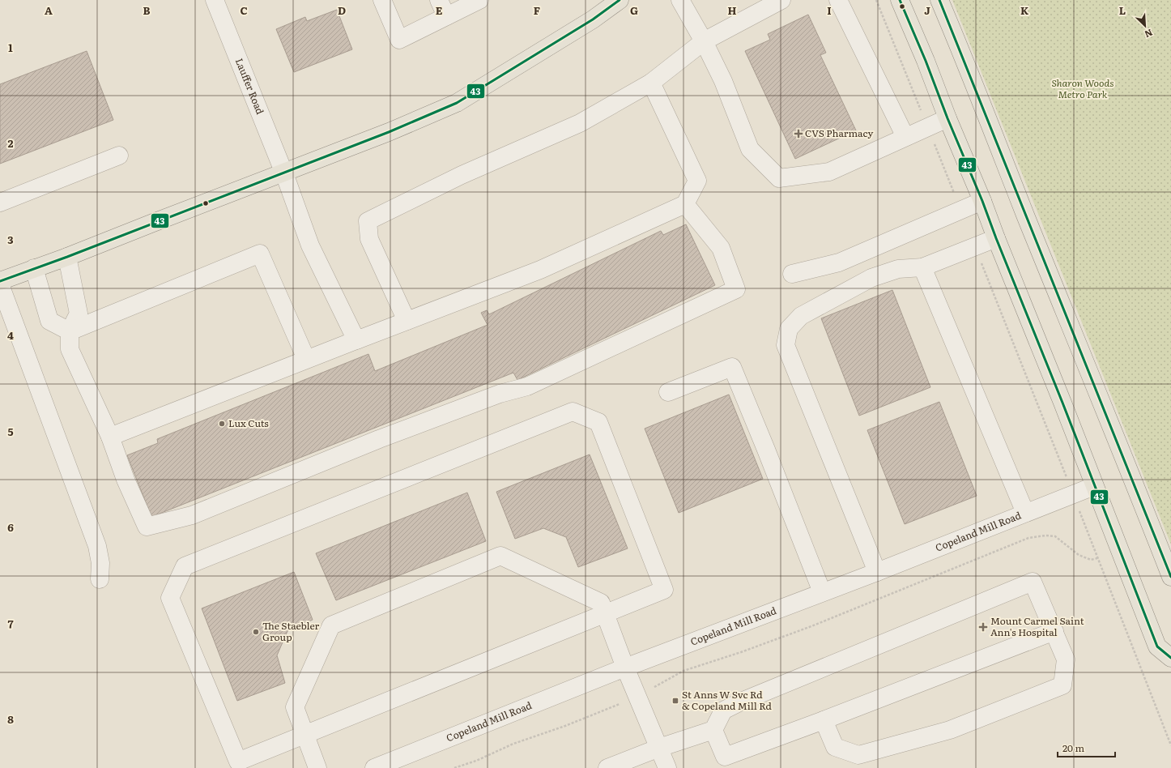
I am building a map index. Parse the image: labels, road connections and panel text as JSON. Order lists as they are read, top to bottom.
{
  "streets": {
    "street": ["Lauffer Road", "Copeland Mill Road"]
  },
  "parks": ["Sharon Woods Metro Park"],
  "places": {
    "health": ["CVS Pharmacy", "Mount Carmel Saint Ann's Hospital"],
    "other": ["Lux Cuts", "The Staebler Group"],
    "transit": ["St Anns W Svc Rd & Copeland Mill Rd"]
  },
  "lines": ["transit line 43"],
  "scale_bar": "20 m",
  "north": "bottom right",
  "grid": {
    "columns": [
      "A",
      "B",
      "C",
      "D",
      "E",
      "F",
      "G",
      "H",
      "I",
      "J",
      "K",
      "L"
    ],
    "rows": [
      "1",
      "2",
      "3",
      "4",
      "5",
      "6",
      "7",
      "8"
    ]
  }
}
